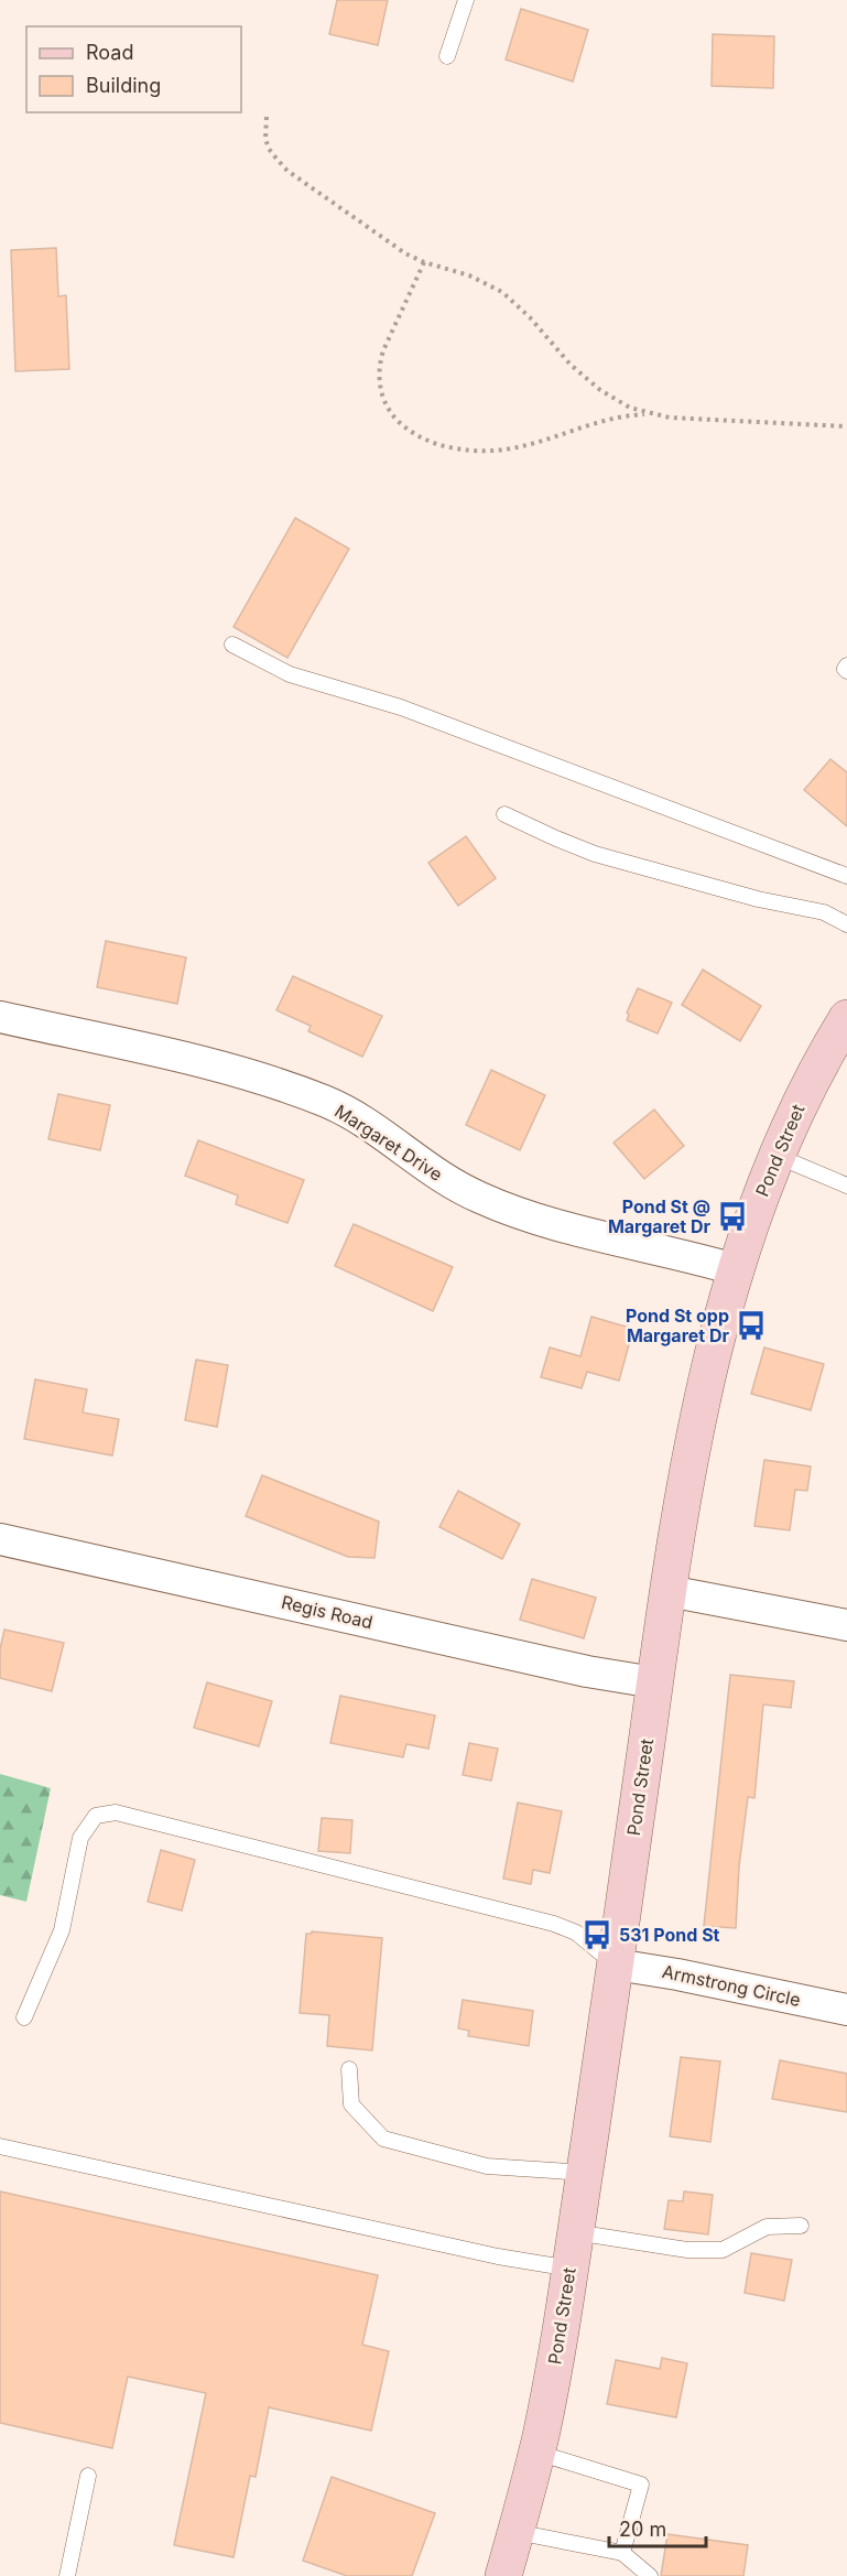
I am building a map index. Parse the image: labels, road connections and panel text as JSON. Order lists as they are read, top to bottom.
{
  "streets": {
    "main road": ["Pond Street"],
    "street": ["Margaret Drive", "Regis Road", "Armstrong Circle"]
  },
  "crossings": [
    ["Margaret Drive", "Pond Street"],
    ["Pond Street", "Regis Road"],
    ["Pond Street", "Armstrong Circle"]
  ],
  "places": {
    "bus stop": ["Pond St @ Margaret Dr", "Pond St opp Margaret Dr", "531 Pond St"]
  },
  "legend": ["Road", "Building"],
  "scale_bar": "20 m"
}
